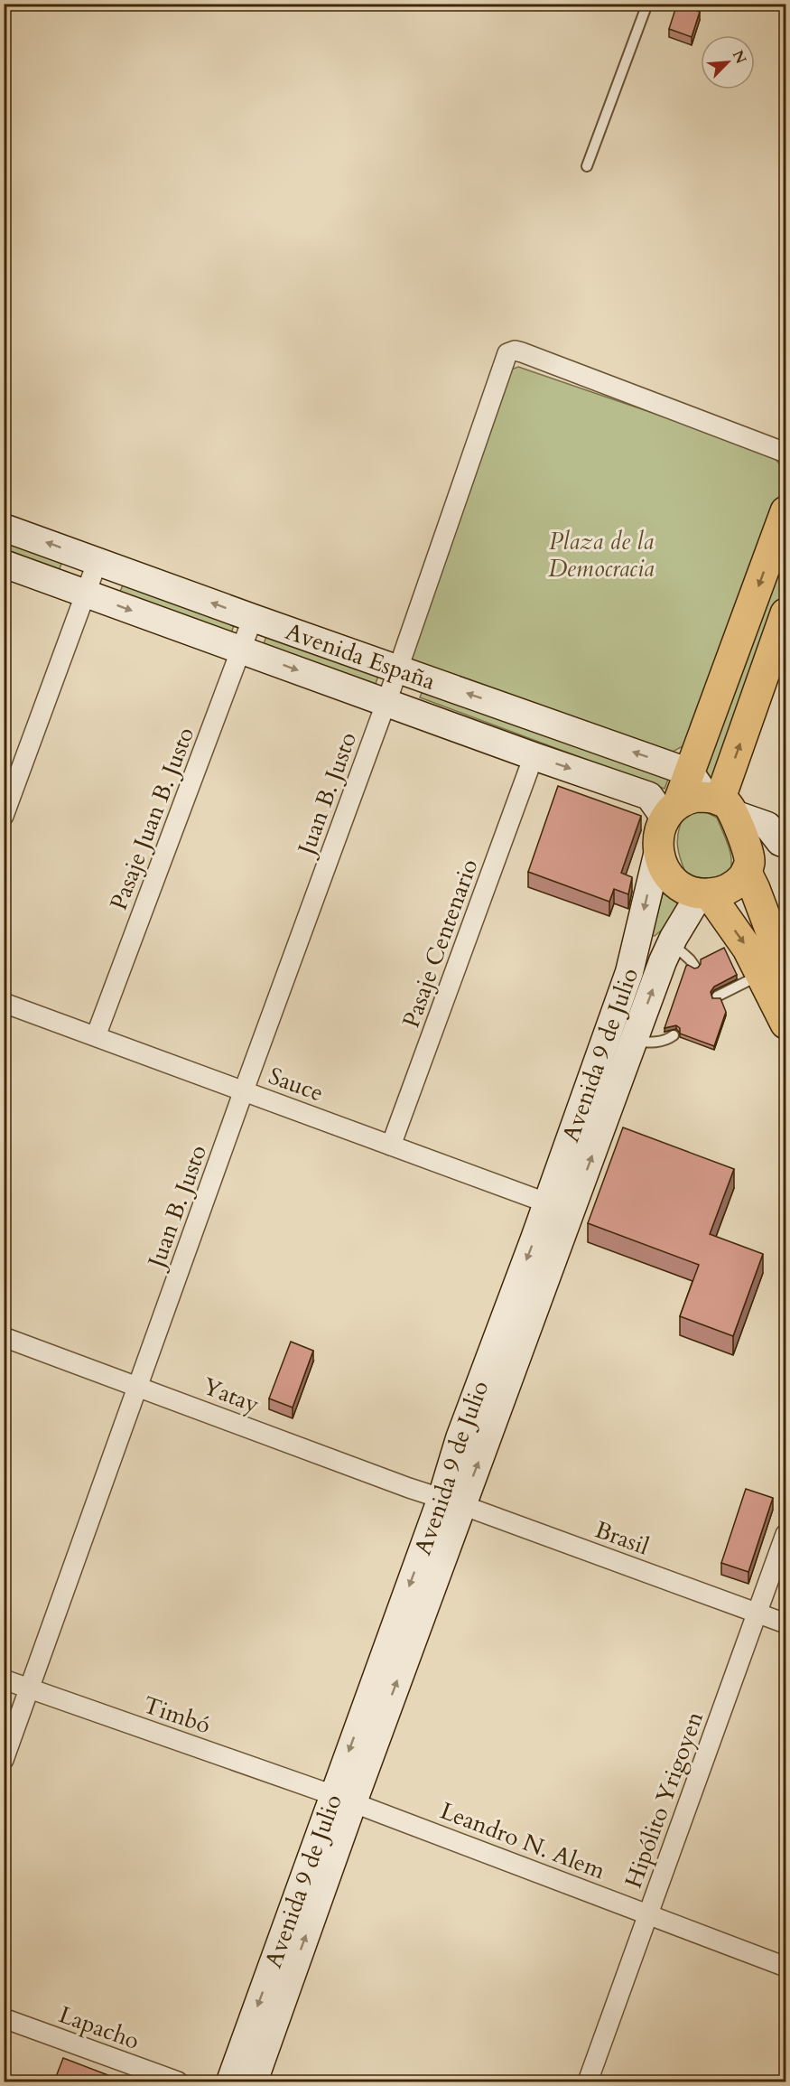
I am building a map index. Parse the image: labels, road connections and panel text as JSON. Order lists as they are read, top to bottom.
{
  "streets": {
    "main road": ["Avenida España", "Avenida 9 de Julio"],
    "street": [
      "Juan B. Justo",
      "Pasaje Juan B. Justo",
      "Pasaje Centenario",
      "Sauce",
      "Yatay",
      "Brasil",
      "Timbó",
      "Hipólito Yrigoyen",
      "Leandro N. Alem",
      "Lapacho"
    ]
  },
  "crossings": [
    ["Avenida España", "Juan B. Justo"],
    ["Avenida España", "Pasaje Juan B. Justo"],
    ["Avenida España", "Pasaje Centenario"],
    ["Avenida España", "Avenida 9 de Julio"],
    ["Juan B. Justo", "Sauce"],
    ["Juan B. Justo", "Yatay"],
    ["Juan B. Justo", "Timbó"],
    ["Pasaje Juan B. Justo", "Sauce"],
    ["Pasaje Centenario", "Sauce"],
    ["Avenida 9 de Julio", "Sauce"],
    ["Avenida 9 de Julio", "Yatay"],
    ["Avenida 9 de Julio", "Brasil"],
    ["Avenida 9 de Julio", "Timbó"],
    ["Avenida 9 de Julio", "Leandro N. Alem"],
    ["Yatay", "Brasil"],
    ["Brasil", "Hipólito Yrigoyen"],
    ["Timbó", "Leandro N. Alem"],
    ["Hipólito Yrigoyen", "Leandro N. Alem"]
  ],
  "parks": ["Plaza de la Democracia"],
  "north": "top right"
}
